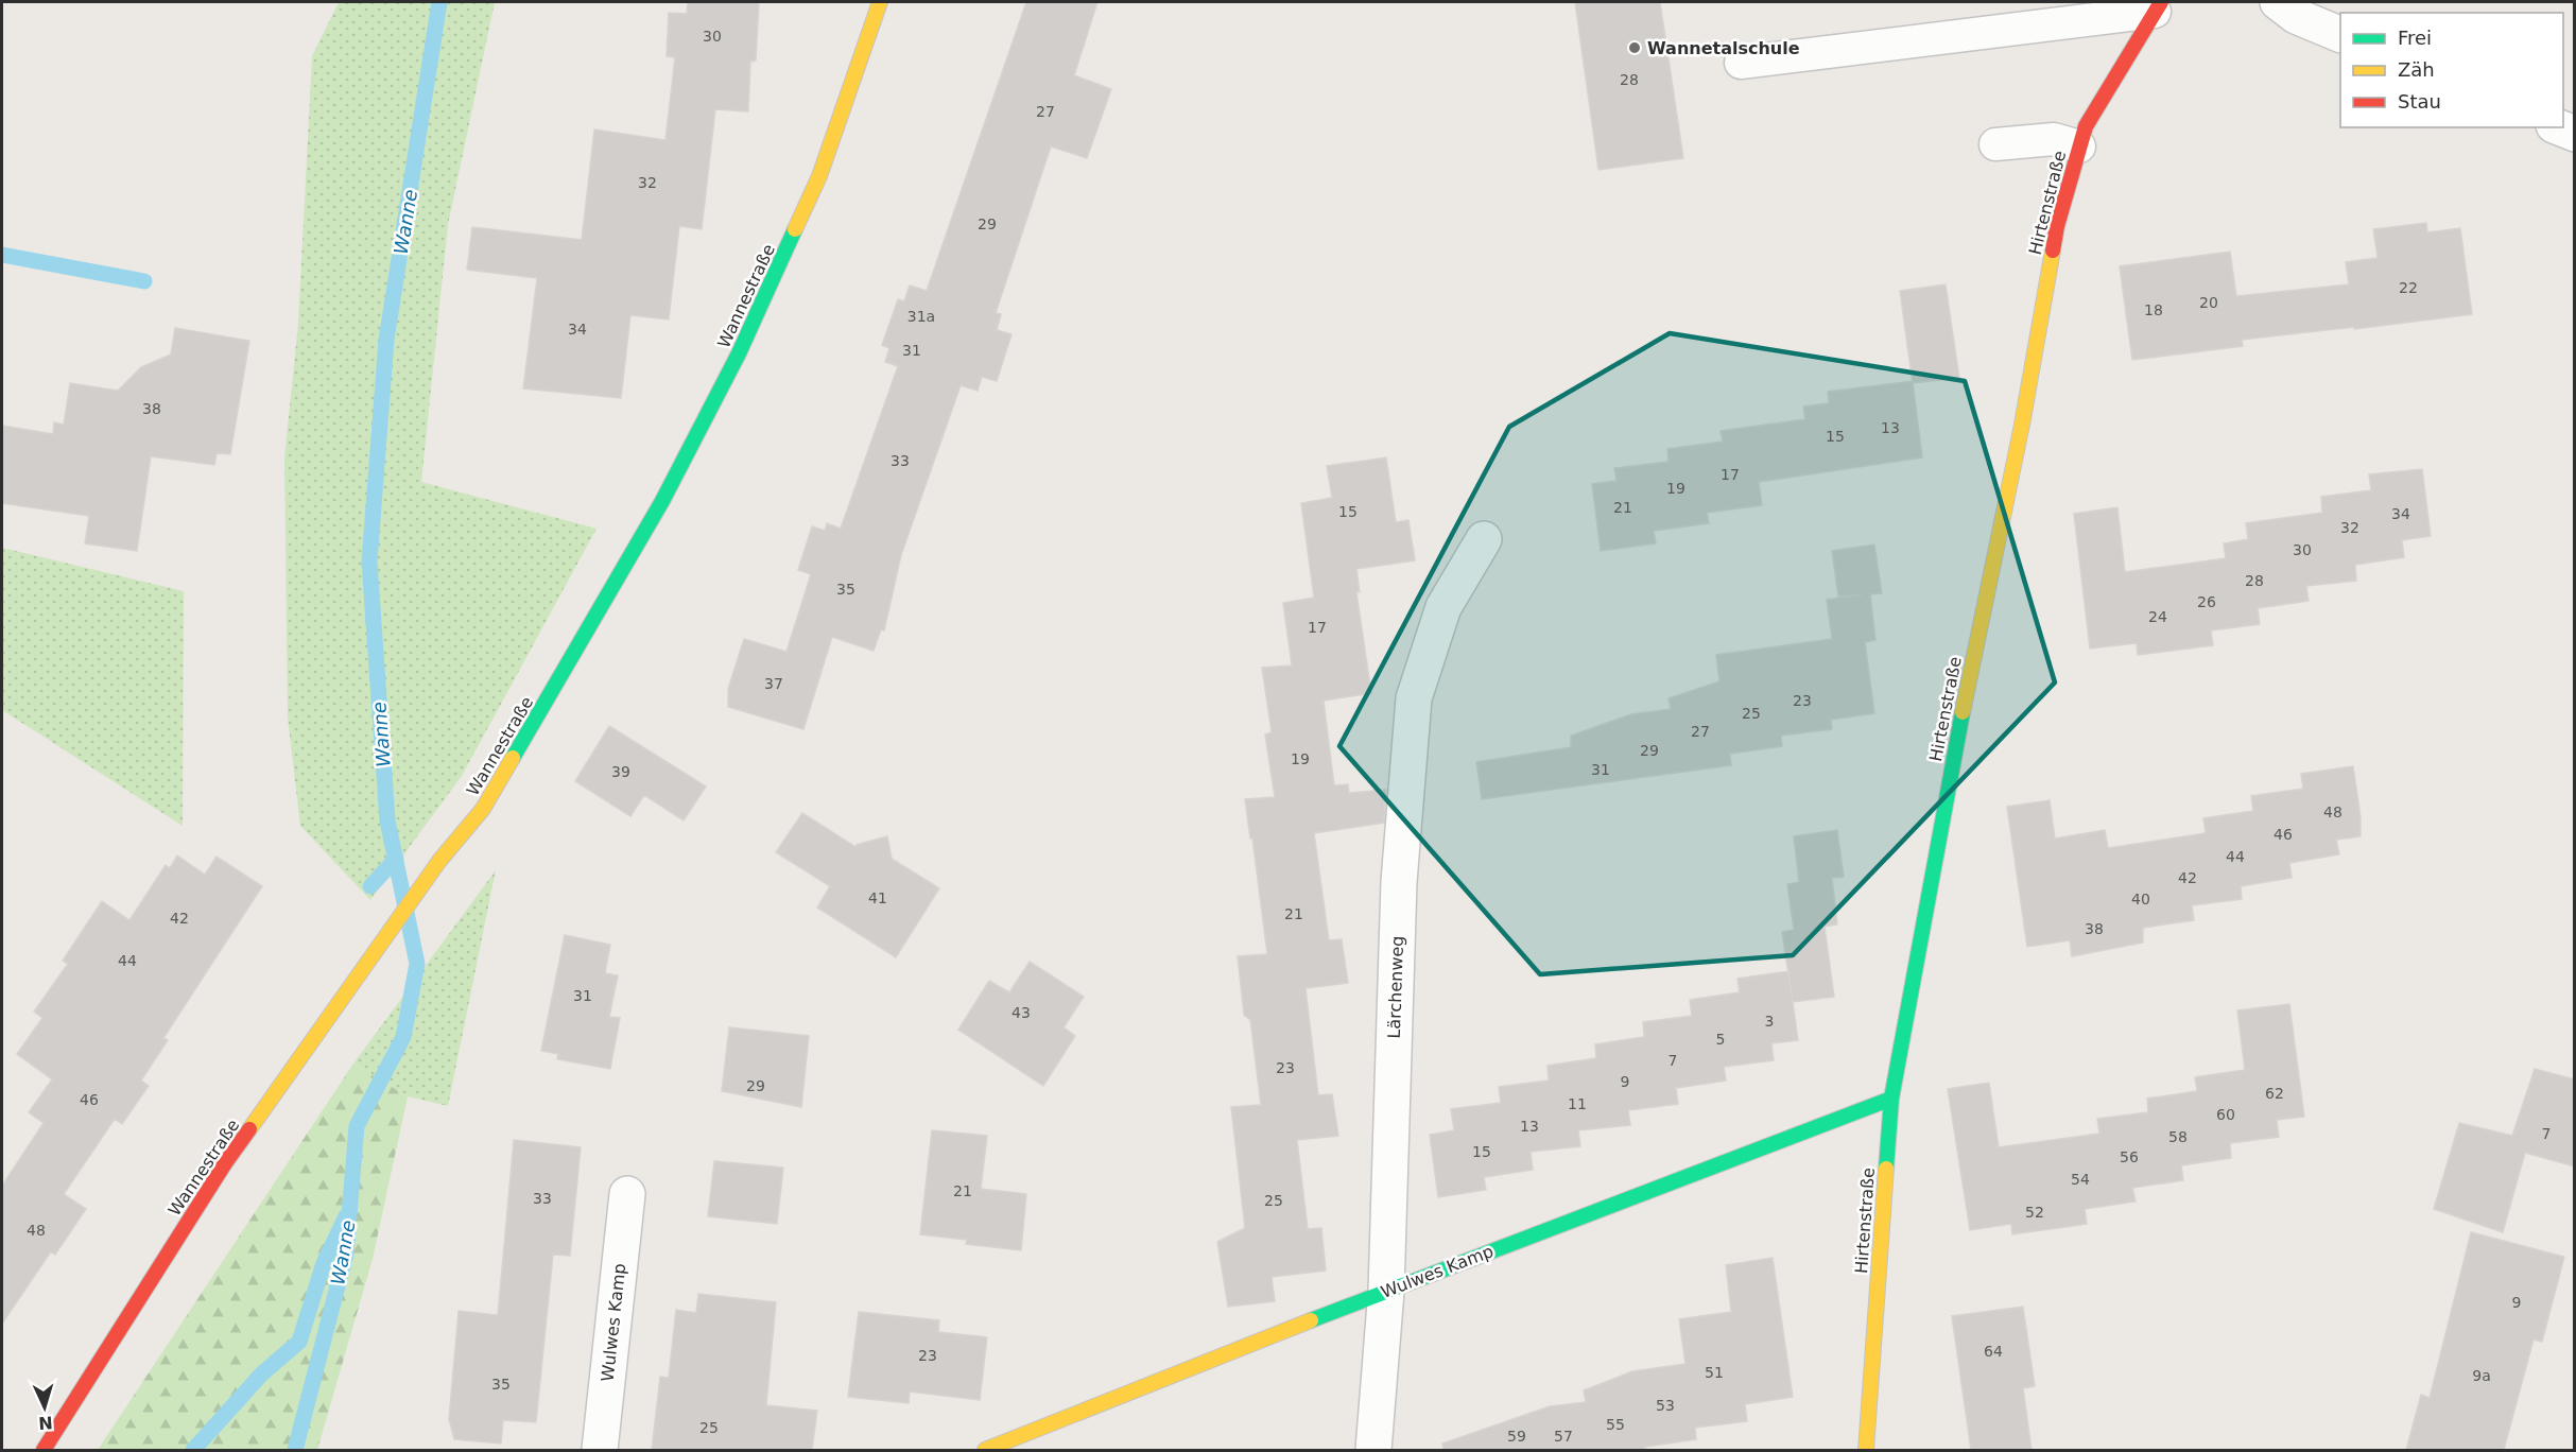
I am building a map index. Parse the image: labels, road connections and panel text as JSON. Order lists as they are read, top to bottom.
{
  "streets": {
    "street": [
      "Hirtenstraße",
      "Wannestraße",
      "Lärchenweg",
      "Wulwes Kamp"
    ]
  },
  "crossings": [
    ["Hirtenstraße", "Wulwes Kamp"],
    ["Lärchenweg", "Wulwes Kamp"]
  ],
  "water": ["Wanne"],
  "places": ["Wannetalschule"],
  "house_numbers": [
    "30",
    "28",
    "27",
    "32",
    "29",
    "22",
    "20",
    "18",
    "31a",
    "34",
    "31",
    "38",
    "13",
    "15",
    "33",
    "17",
    "19",
    "21",
    "15",
    "34",
    "32",
    "30",
    "28",
    "35",
    "26",
    "24",
    "17",
    "37",
    "23",
    "25",
    "27",
    "29",
    "19",
    "31",
    "39",
    "48",
    "46",
    "44",
    "42",
    "41",
    "40",
    "21",
    "42",
    "38",
    "44",
    "31",
    "43",
    "3",
    "5",
    "7",
    "23",
    "9",
    "29",
    "62",
    "46",
    "11",
    "60",
    "13",
    "7",
    "58",
    "15",
    "56",
    "54",
    "21",
    "33",
    "25",
    "52",
    "48",
    "9",
    "64",
    "23",
    "51",
    "9a",
    "35",
    "53",
    "55",
    "25",
    "59",
    "57"
  ],
  "legend": ["Frei", "Zäh", "Stau"],
  "north": "bottom"
}
